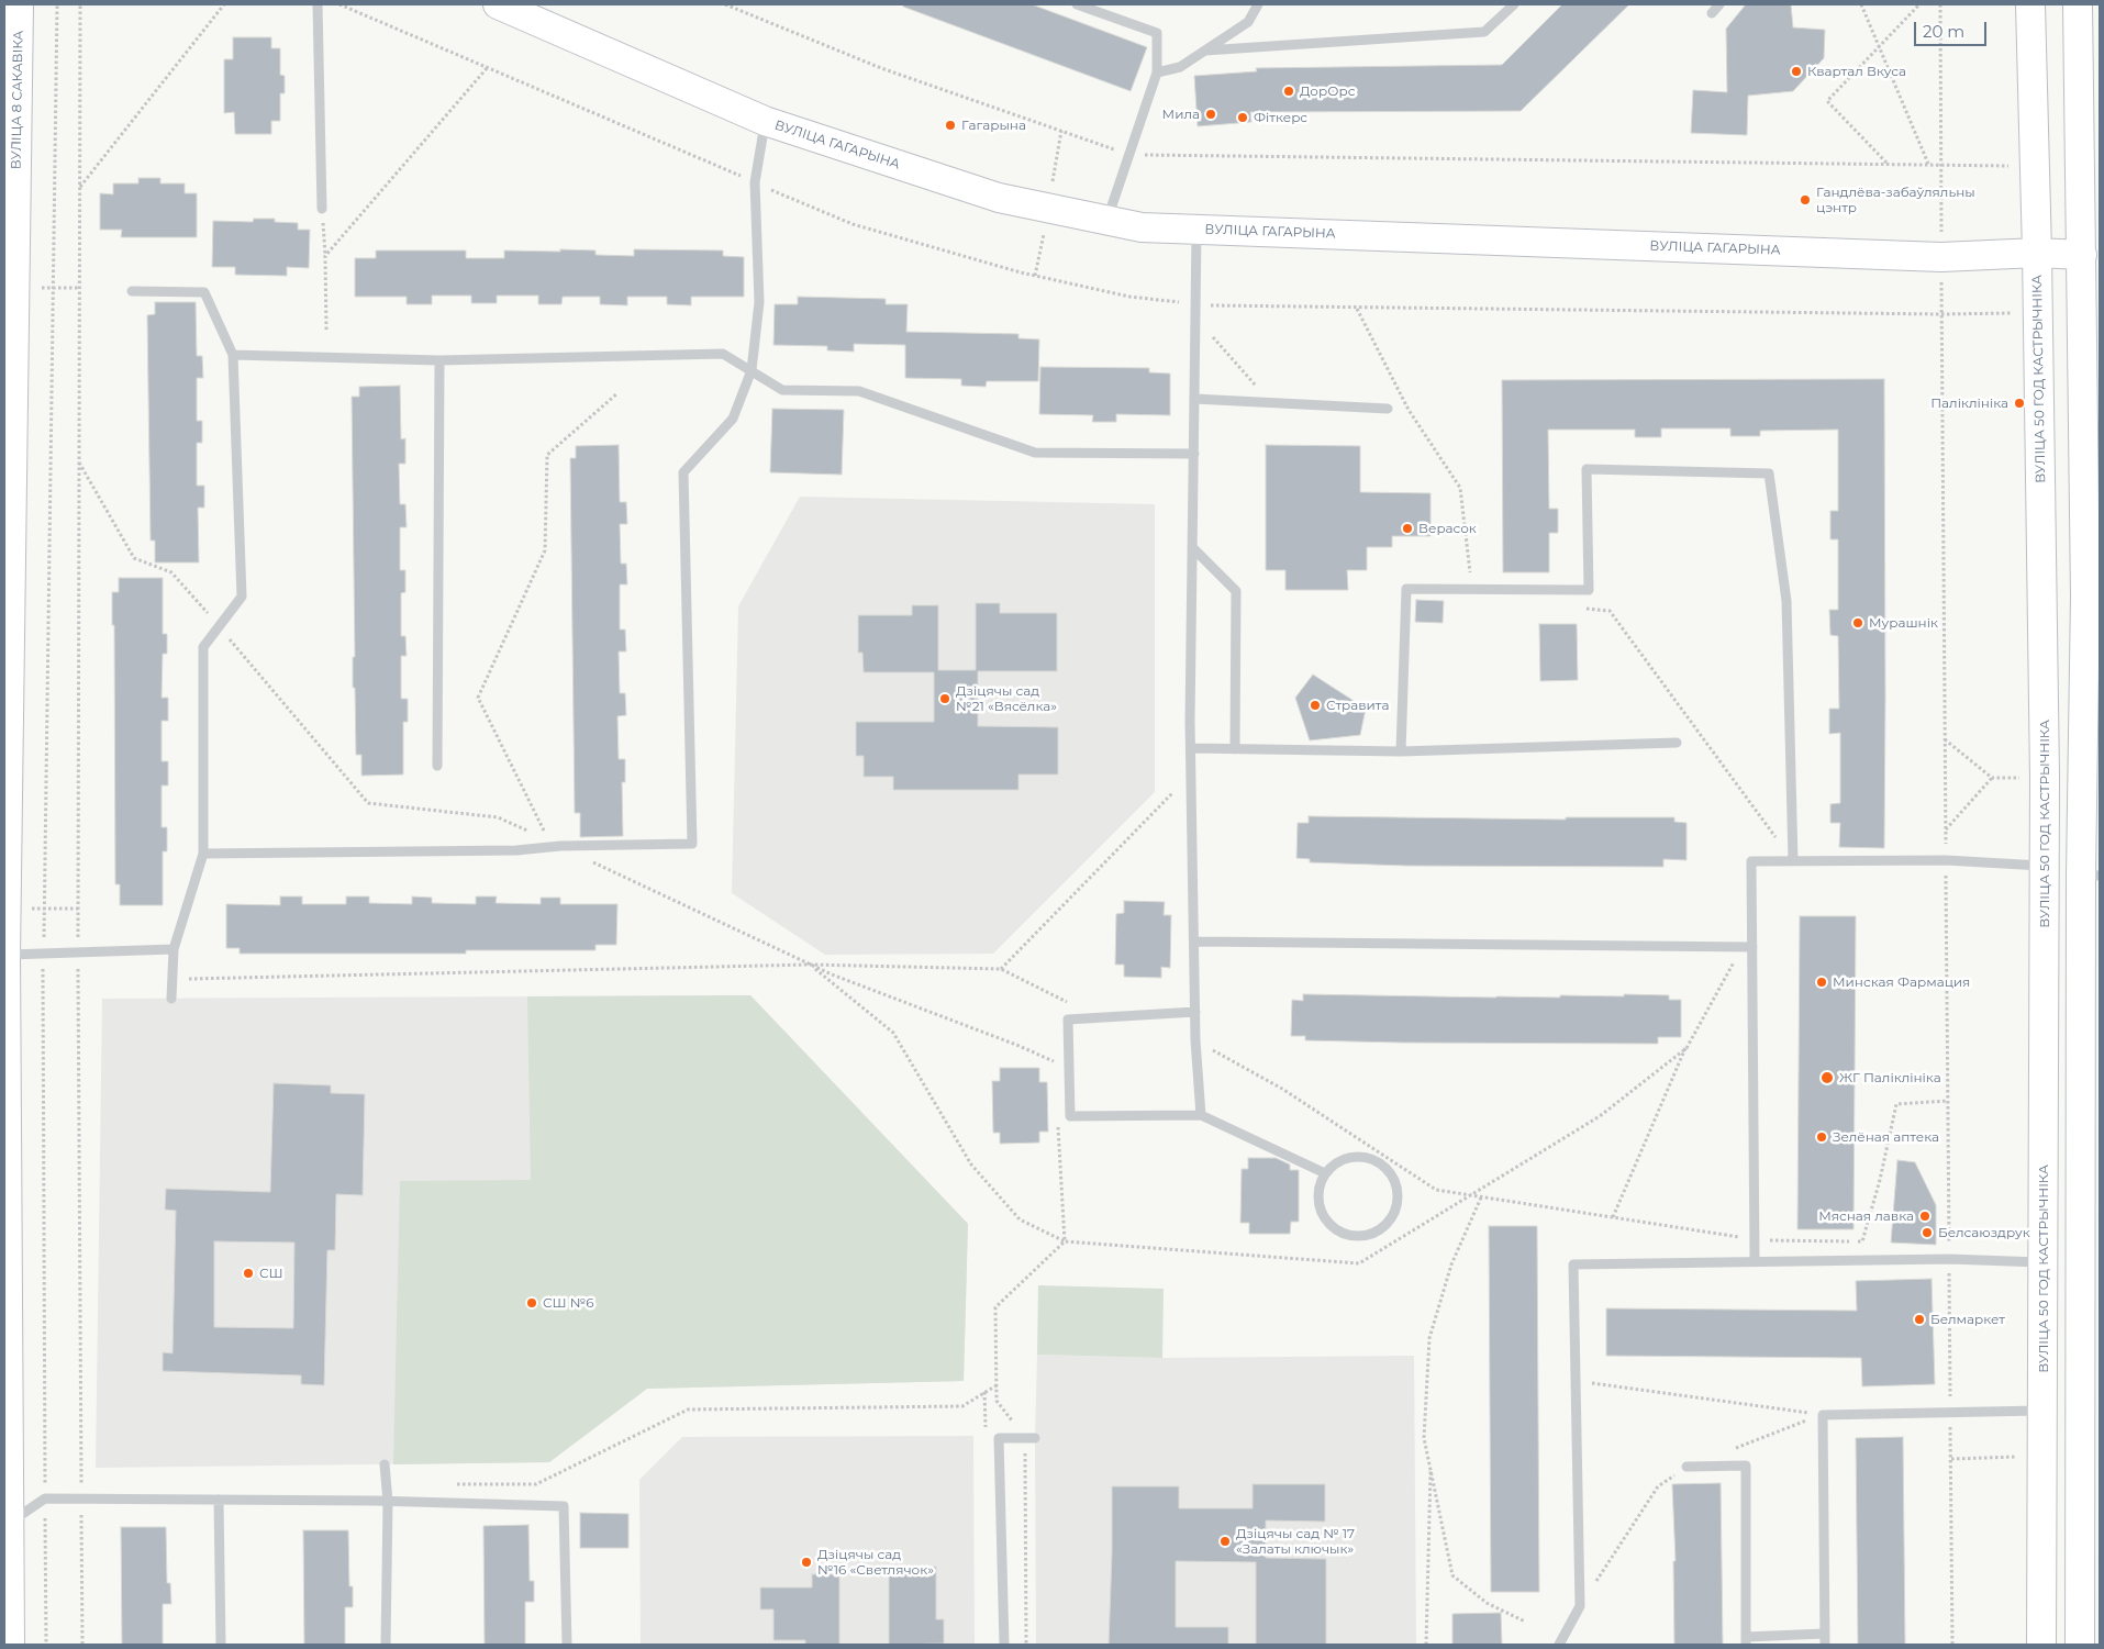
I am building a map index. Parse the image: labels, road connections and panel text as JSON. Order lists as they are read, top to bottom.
{
  "streets": {
    "main road": ["ВУЛІЦА 8 САКАВІКА", "ВУЛІЦА ГАГАРЫНА", "ВУЛІЦА 50 ГОД КАСТРЫЧНІКА"]
  },
  "crossings": [
    ["ВУЛІЦА ГАГАРЫНА", "ВУЛІЦА 50 ГОД КАСТРЫЧНІКА"]
  ],
  "places": [
    "Квартал Вкуса",
    "ДорОрс",
    "Мила",
    "Фіткерс",
    "Гагарына",
    "Гандлёва-забаўляльны цэнтр",
    "Паліклініка",
    "Верасок",
    "Мурашнік",
    "Дзіцячы сад №21 «Вясёлка»",
    "Стравита",
    "Минская Фармация",
    "ЖГ Паліклініка",
    "Зелёная аптека",
    "Мясная лавка",
    "Белсаюздрук",
    "СШ",
    "СШ №6",
    "Белмаркет",
    "Дзіцячы сад № 17 «Залаты ключык»",
    "Дзіцячы сад №16 «Светлячок»"
  ],
  "scale_bar": "20 m"
}
